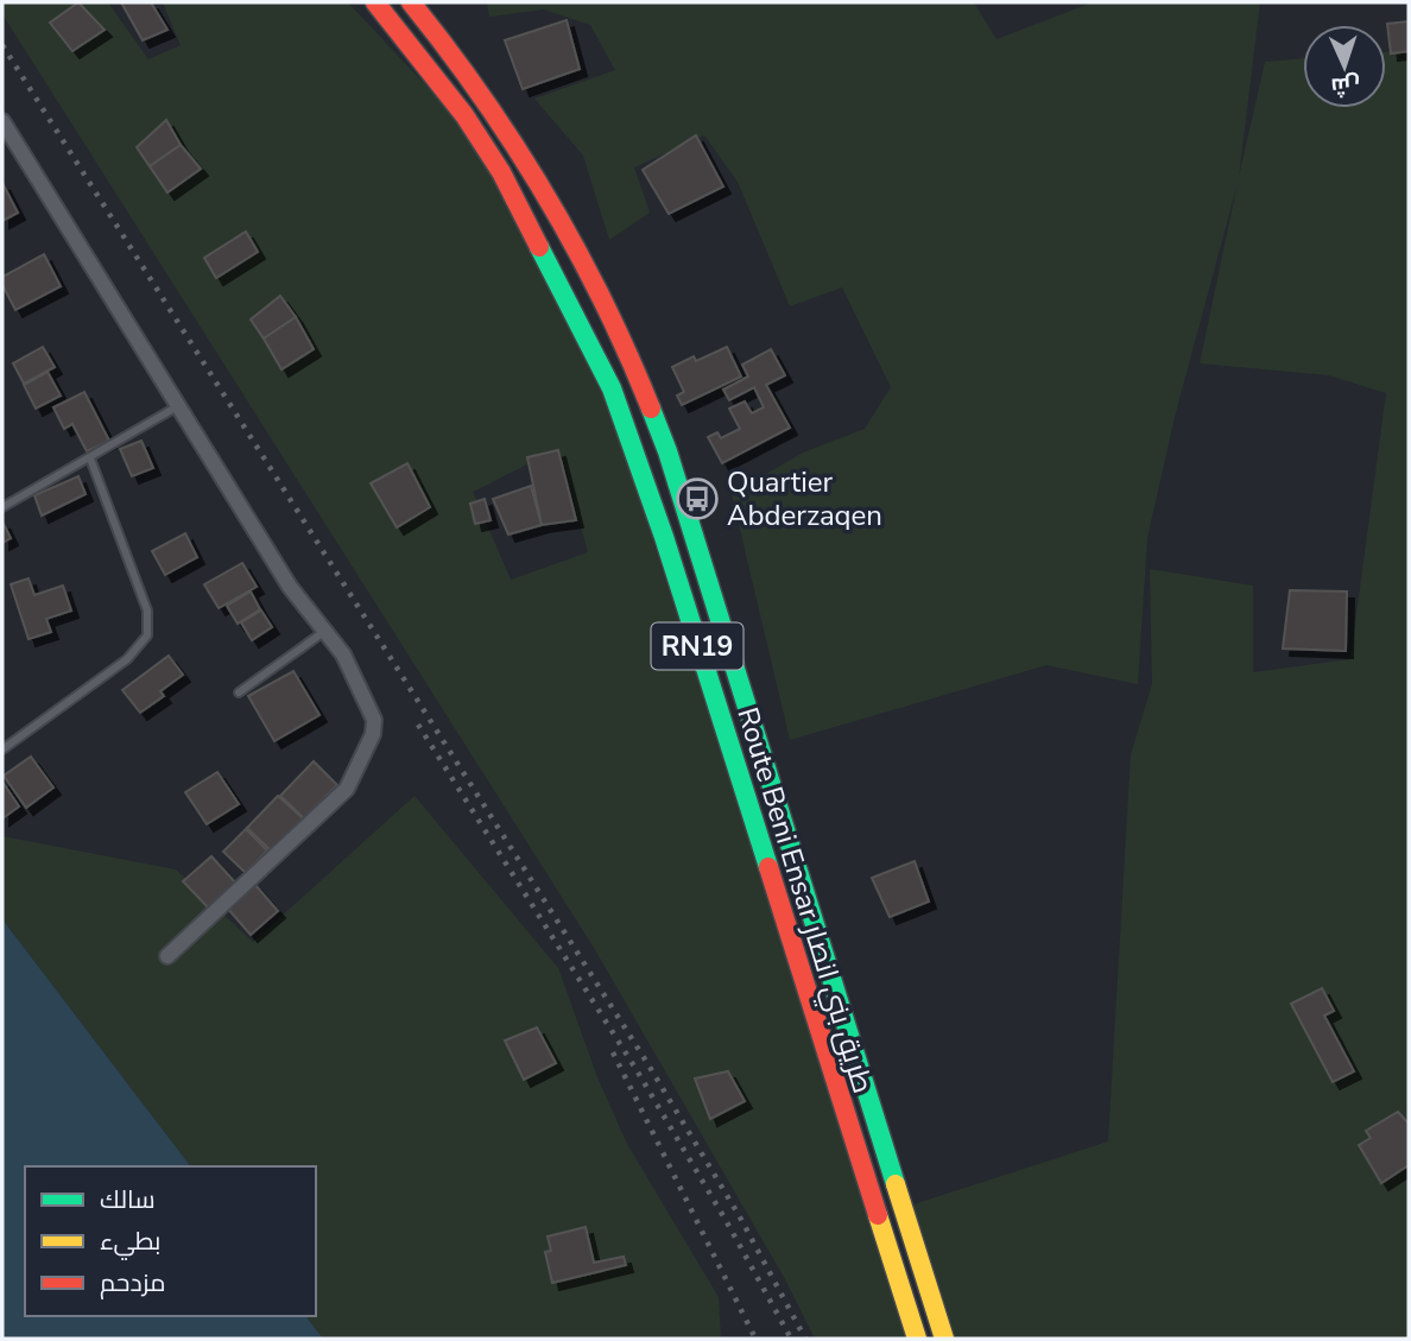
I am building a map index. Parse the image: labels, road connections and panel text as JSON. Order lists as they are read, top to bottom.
{
  "streets": {
    "highway": ["RN19", "Route Beni Ensar طريق بني انصار"]
  },
  "places": {
    "bus stop": ["Quartier Abderzaqen"]
  },
  "legend": ["سالك", "بطيء", "مزدحم"],
  "north": "bottom"
}
